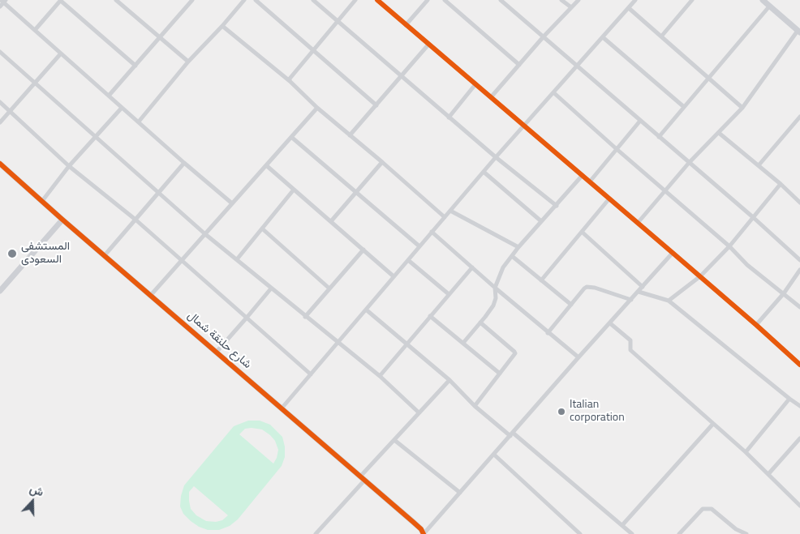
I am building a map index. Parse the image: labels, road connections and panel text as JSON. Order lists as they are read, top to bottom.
{
  "streets": {
    "street": ["شارع حلنقة شمال"]
  },
  "places": ["المستشفى السعودى", "Italian corporation"],
  "north": "top"
}
